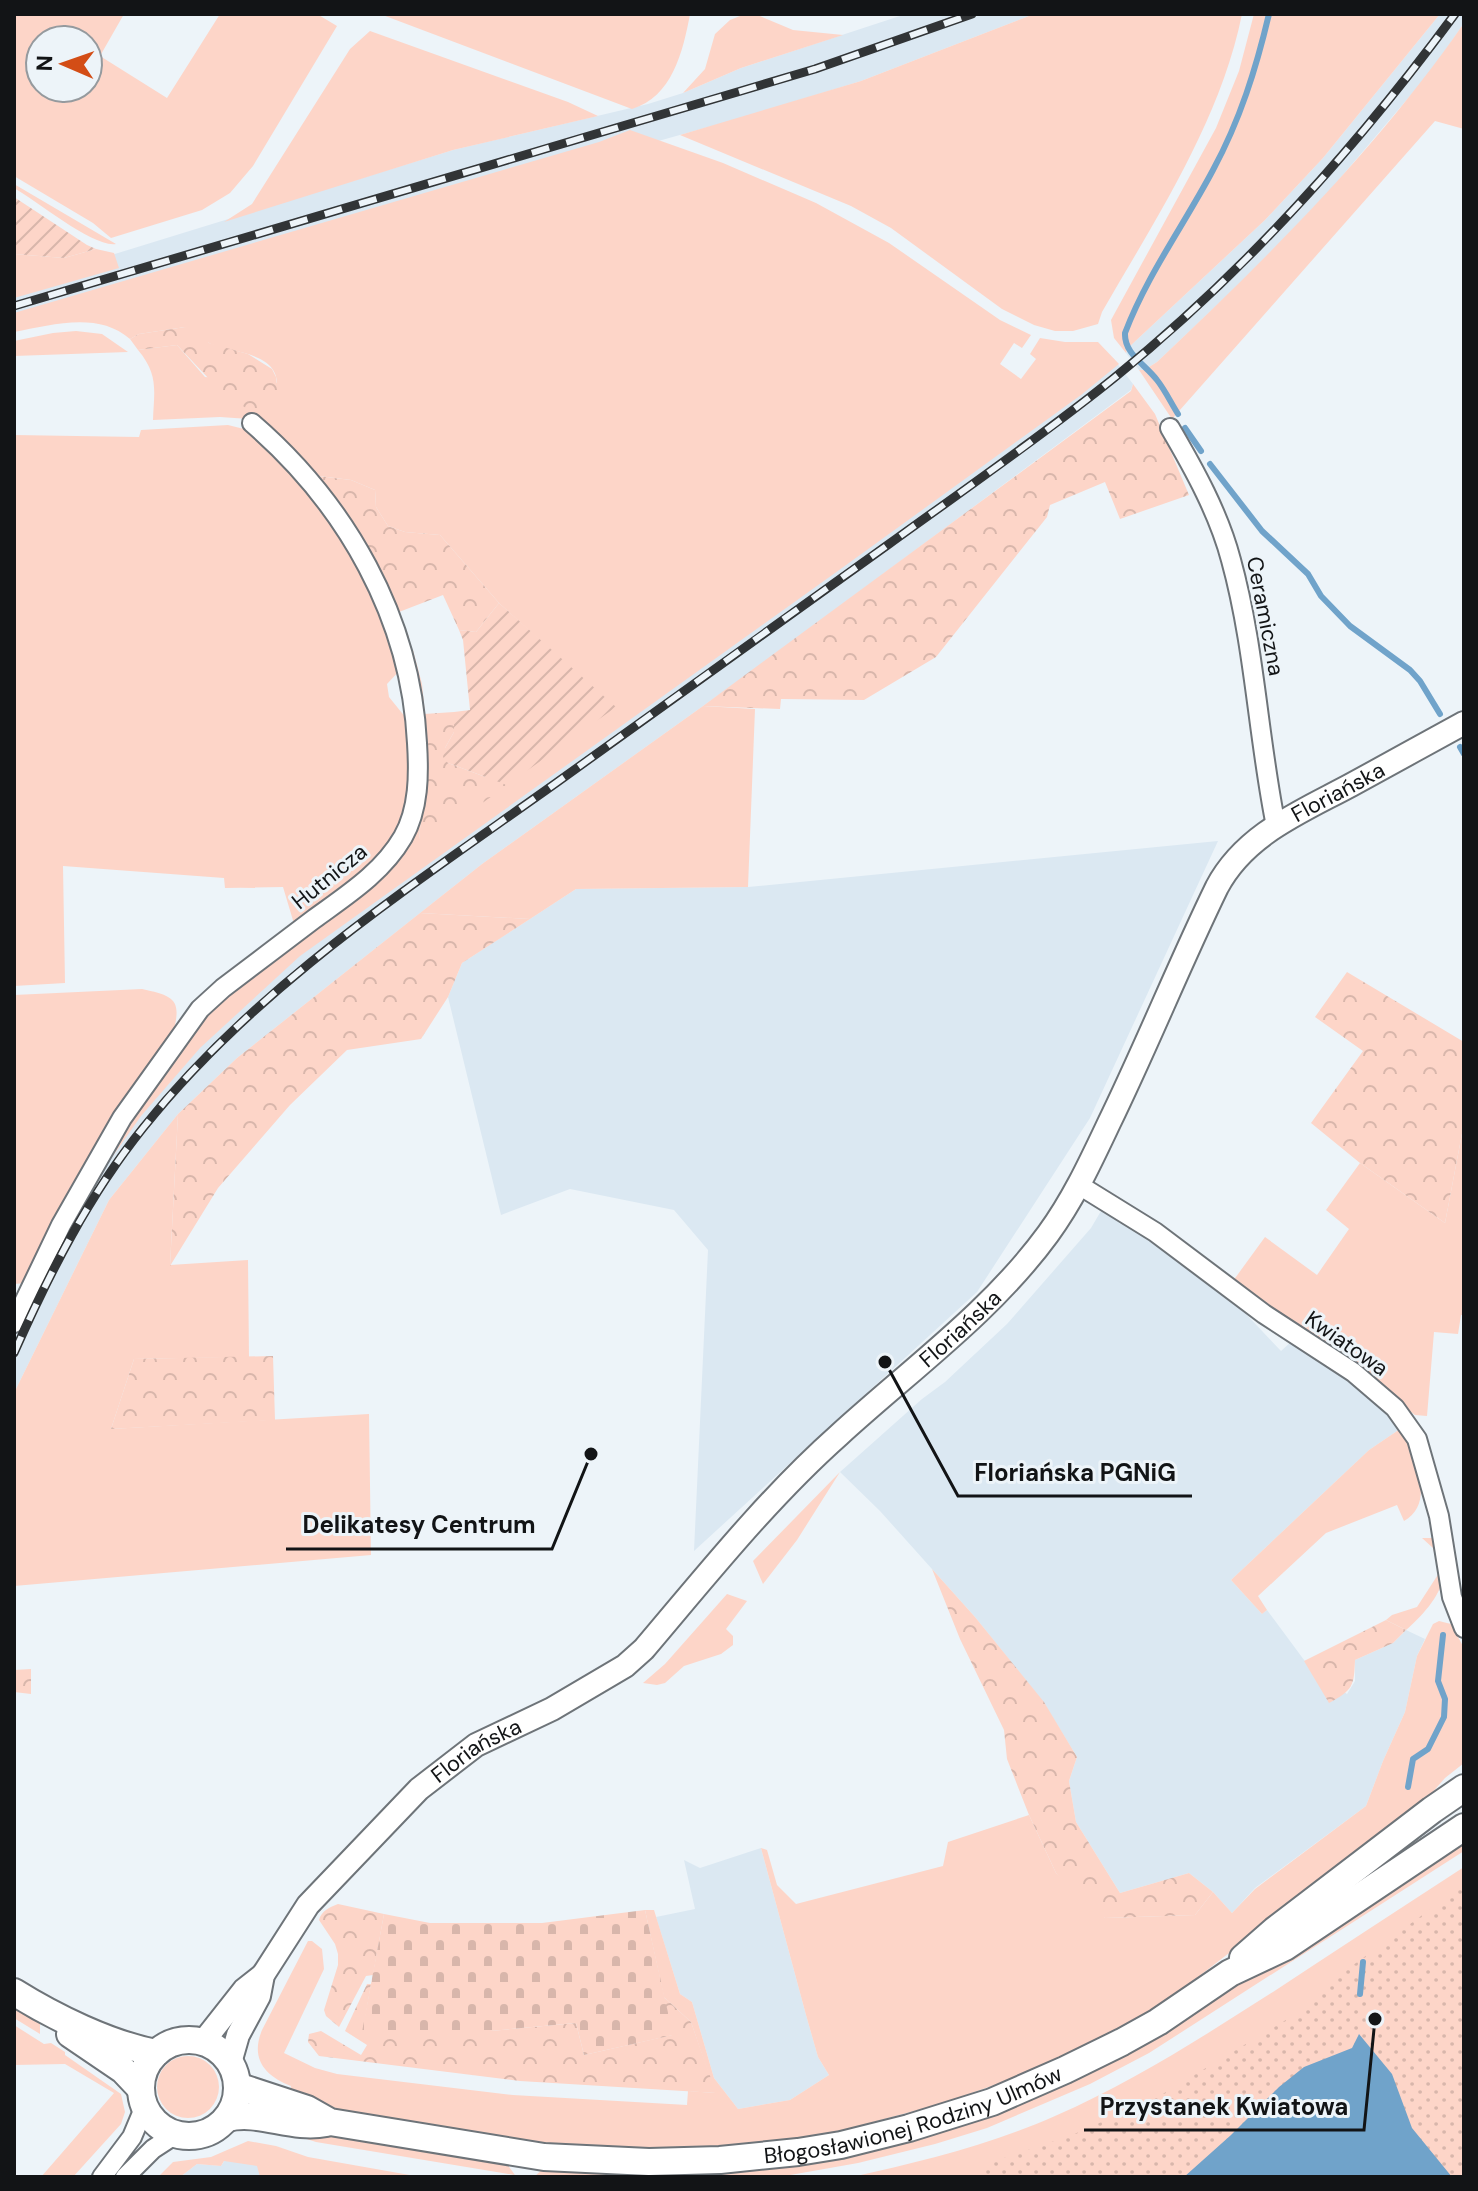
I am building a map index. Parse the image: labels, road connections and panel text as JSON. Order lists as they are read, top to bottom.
{
  "streets": {
    "main road": ["Błogosławionej Rodziny Ulmów"],
    "street": [
      "Ceramiczna",
      "Floriańska",
      "Hutnicza",
      "Kwiatowa"
    ]
  },
  "crossings": [
    ["Ceramiczna", "Floriańska"],
    ["Floriańska", "Kwiatowa"],
    ["Floriańska", "Błogosławionej Rodziny Ulmów"]
  ],
  "places": ["Floriańska PGNiG", "Delikatesy Centrum", "Przystanek Kwiatowa"],
  "north": "left"
}
